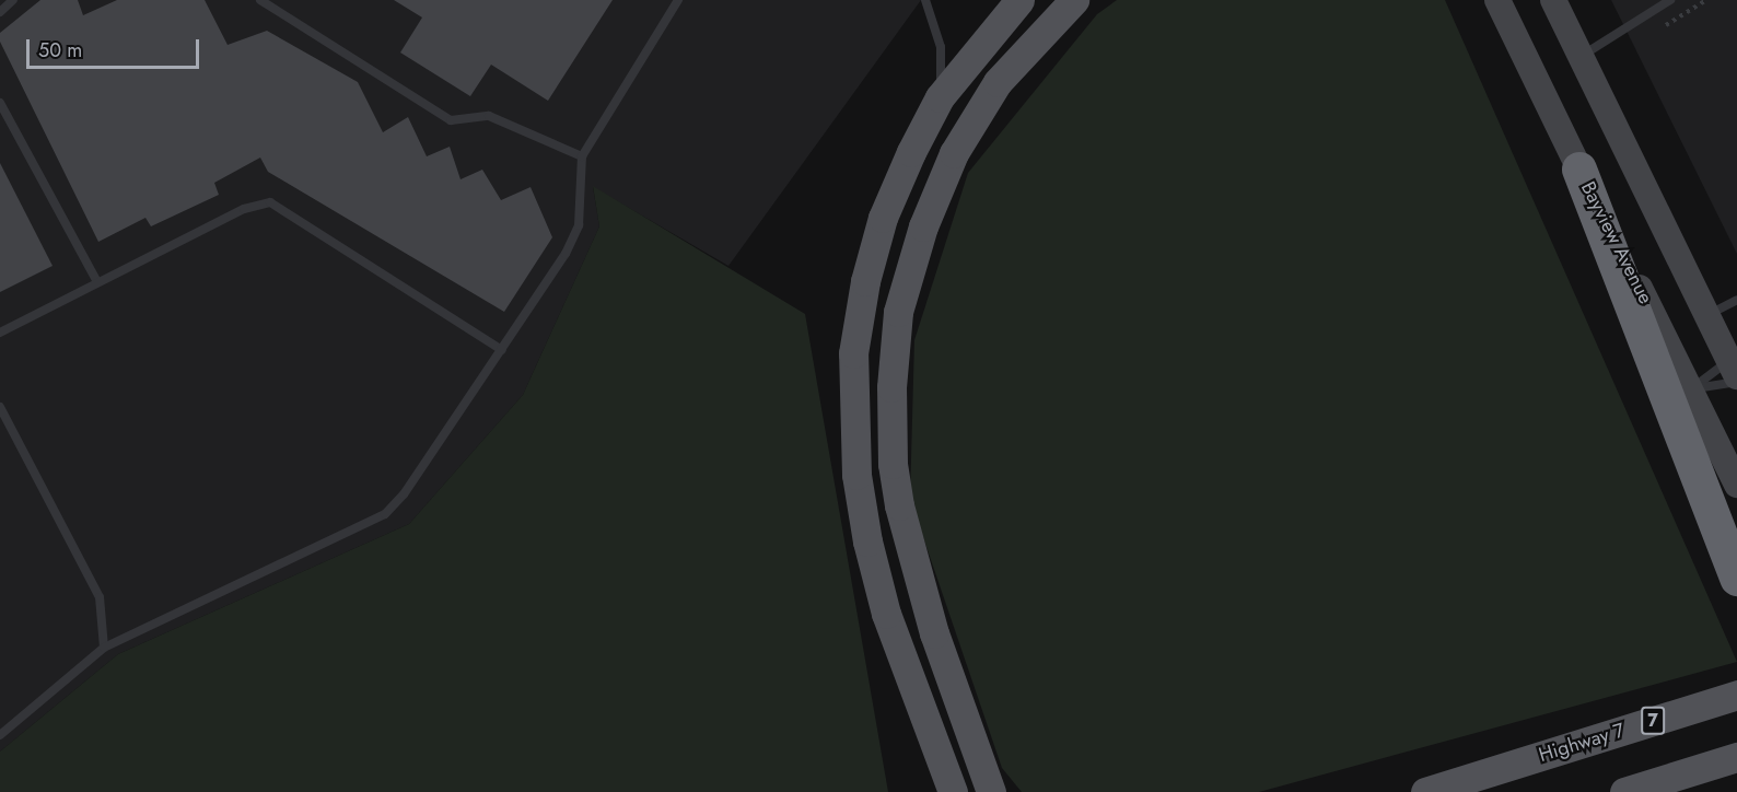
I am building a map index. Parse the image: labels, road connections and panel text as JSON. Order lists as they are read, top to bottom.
{
  "streets": {
    "main road": ["Bayview Avenue", "7", "Highway 7"]
  },
  "scale_bar": "50 m"
}
